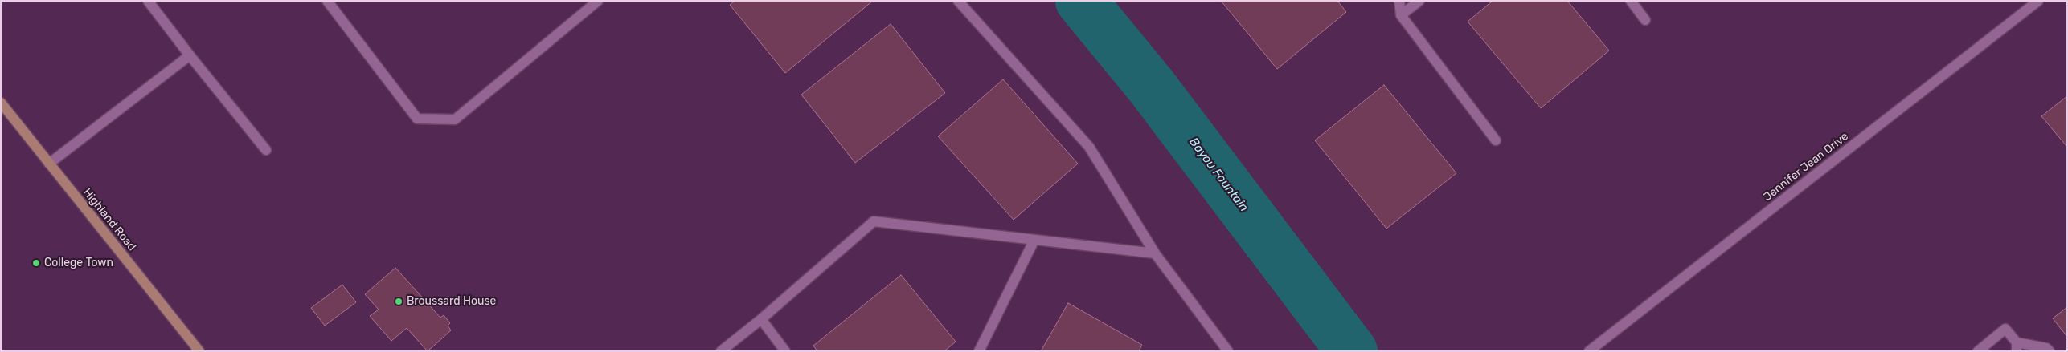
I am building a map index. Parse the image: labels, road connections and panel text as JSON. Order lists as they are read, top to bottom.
{
  "streets": {
    "street": ["Jennifer Jean Drive", "Highland Road"]
  },
  "water": ["Bayou Fountain"],
  "places": ["College Town", "Broussard House"]
}
